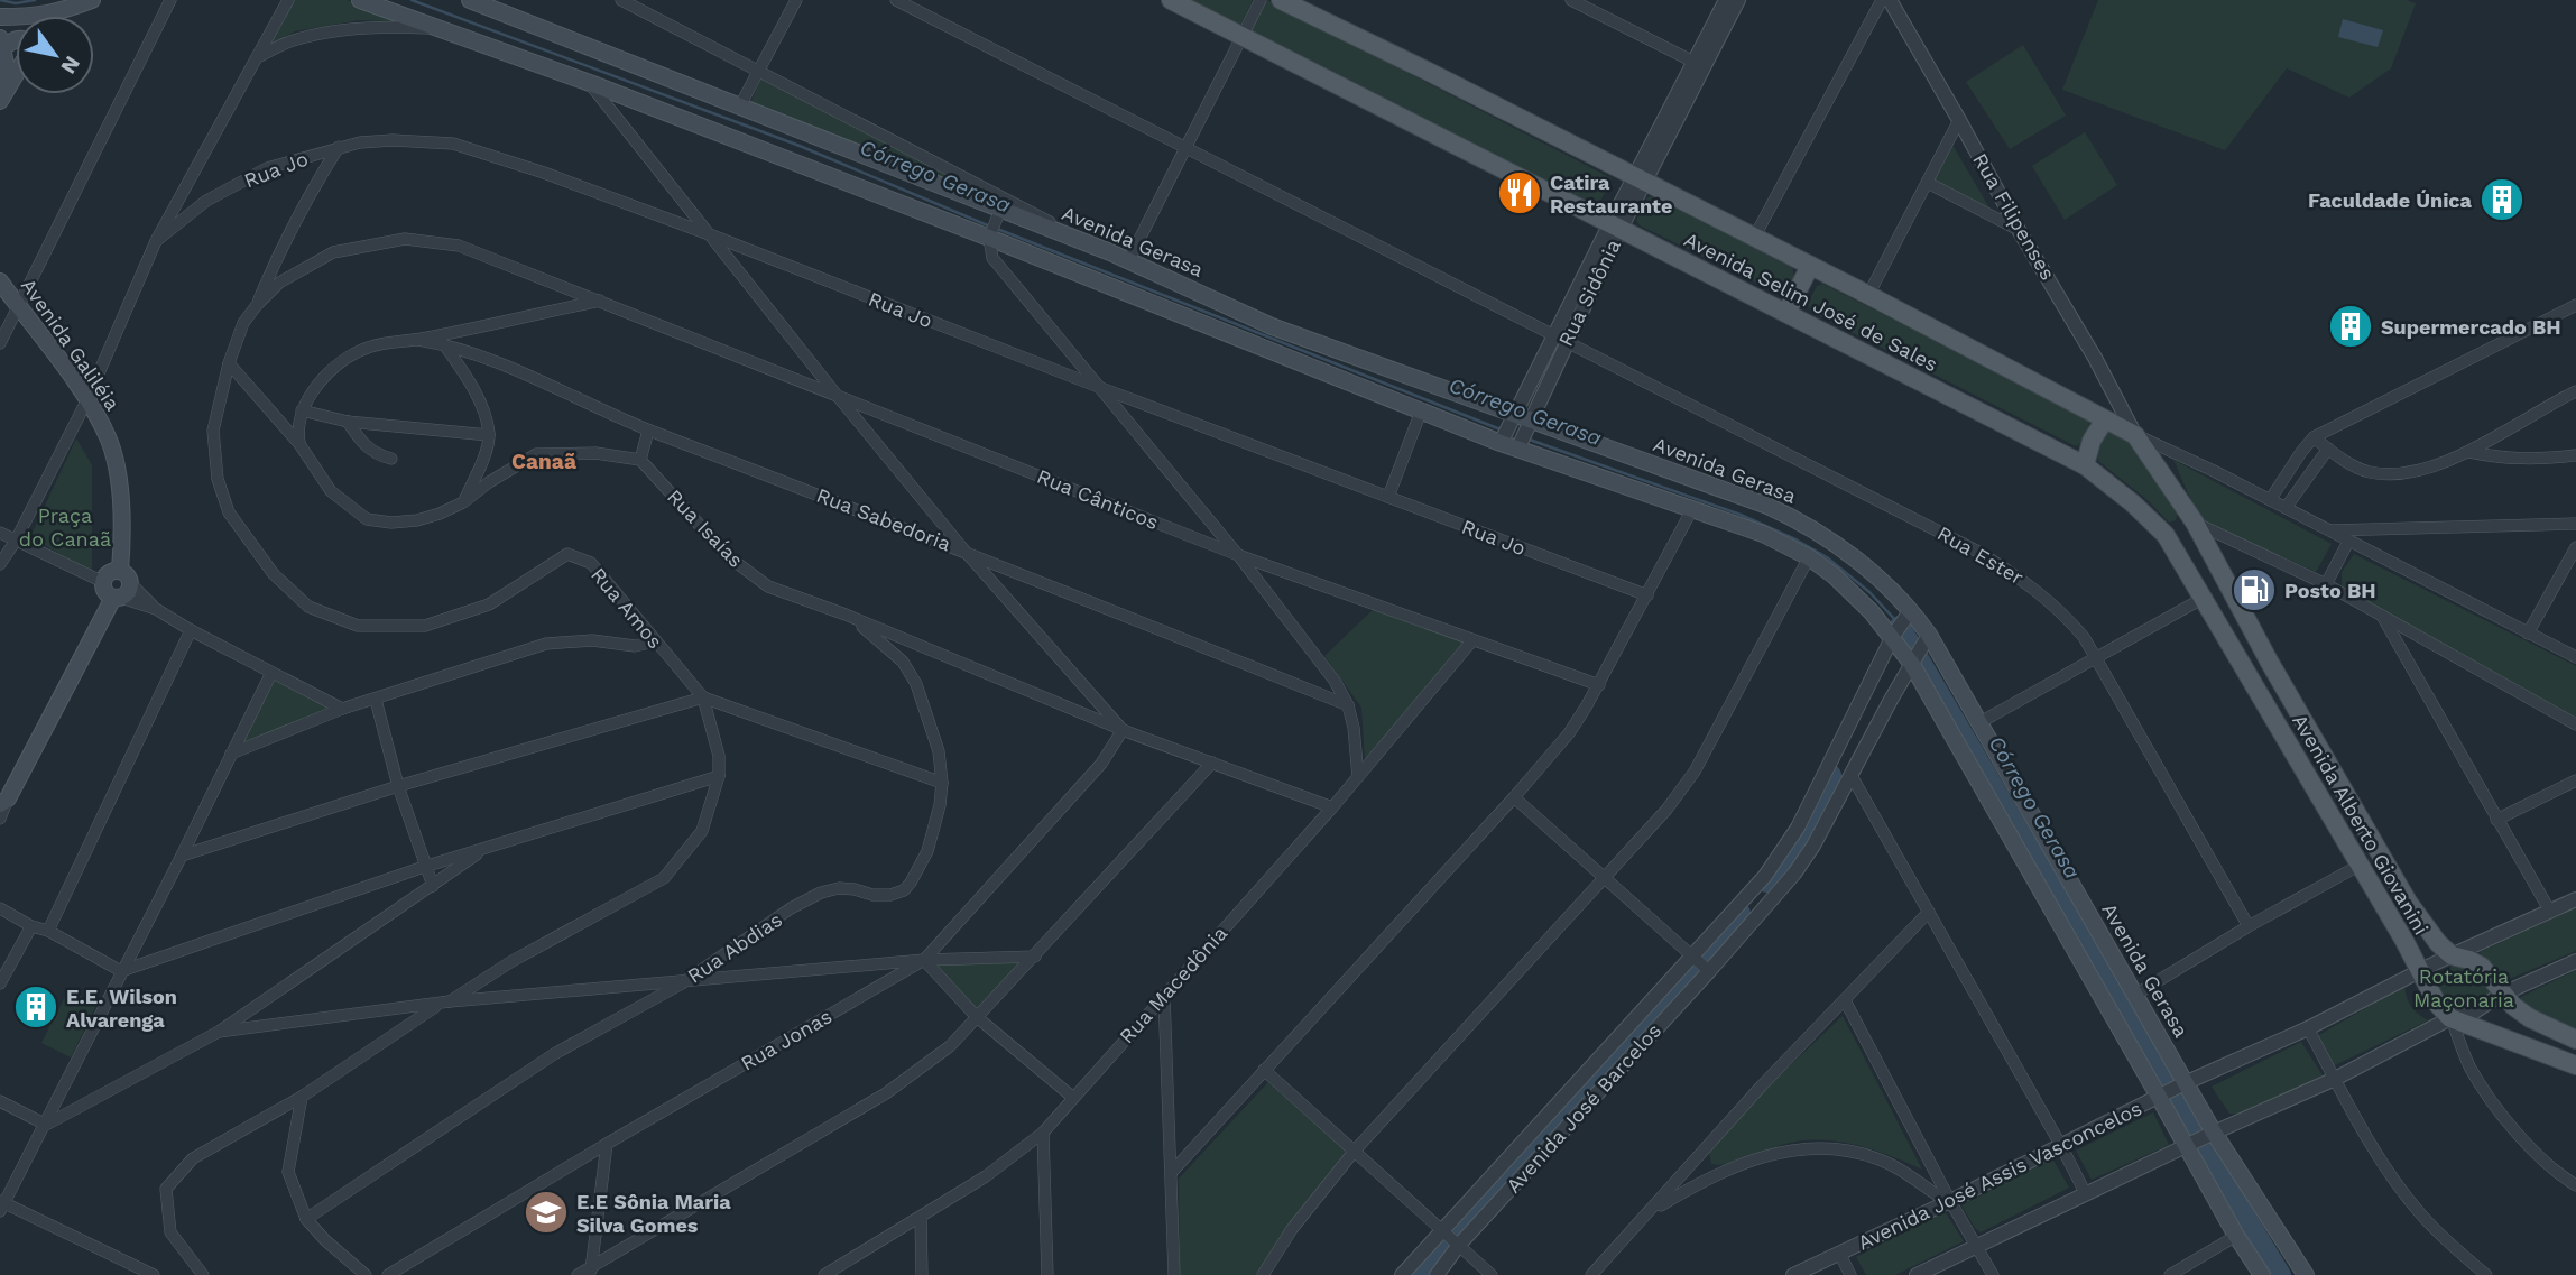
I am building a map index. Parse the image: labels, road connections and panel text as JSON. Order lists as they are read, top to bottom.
{
  "streets": {
    "main road": [
      "Avenida Gerasa",
      "Avenida Selim José de Sales",
      "Avenida Galiléia",
      "Avenida Alberto Giovanini"
    ],
    "street": [
      "Rua Jo",
      "Rua Filipenses",
      "Rua Sidônia",
      "Rua Cânticos",
      "Rua Sabedoria",
      "Rua Isaías",
      "Rua Ester",
      "Rua Amos",
      "Rua Abdias",
      "Rua Macedônia",
      "Rua Jonas",
      "Avenida José Barcelos",
      "Avenida José Assis Vasconcelos"
    ]
  },
  "crossings": [
    ["Rua Jo", "Rua Amos"],
    ["Rua Filipenses", "Avenida Selim José de Sales"],
    ["Avenida Gerasa", "Rua Sidônia"],
    ["Avenida Gerasa", "Avenida José Barcelos"],
    ["Avenida Gerasa", "Avenida José Assis Vasconcelos"],
    ["Rua Sidônia", "Avenida Selim José de Sales"],
    ["Rua Sidônia", "Rua Ester"],
    ["Avenida Selim José de Sales", "Avenida Alberto Giovanini"],
    ["Rua Cânticos", "Rua Amos"],
    ["Rua Cânticos", "Rua Macedônia"],
    ["Rua Isaías", "Rua Abdias"],
    ["Rua Isaías", "Rua Macedônia"],
    ["Rua Isaías", "Rua Jonas"],
    ["Avenida Alberto Giovanini", "Avenida José Assis Vasconcelos"]
  ],
  "districts": ["Canaã"],
  "water": ["Córrego Gerasa"],
  "parks": ["Praça do Canaã", "Rotatória Maçonaria"],
  "places": {
    "restaurant": ["Catira Restaurante"],
    "building": ["Faculdade Única", "Supermercado BH", "E.E. Wilson Alvarenga"],
    "fuel station": ["Posto BH"],
    "school or university": ["E.E Sônia Maria Silva Gomes"]
  },
  "north": "bottom right"
}
